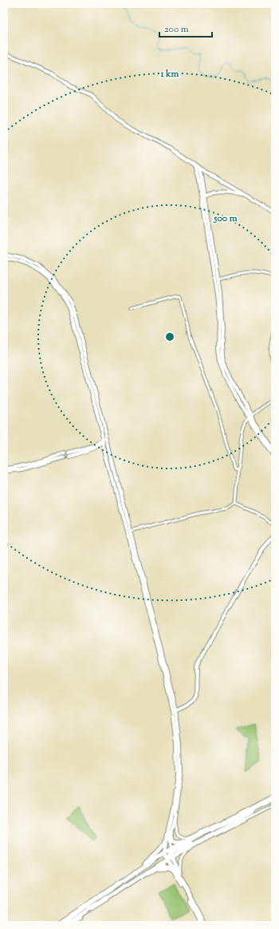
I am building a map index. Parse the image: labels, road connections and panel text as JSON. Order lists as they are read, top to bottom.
{
  "scale_bar": "200 m",
  "rings": ["1 km", "500 m"]
}
